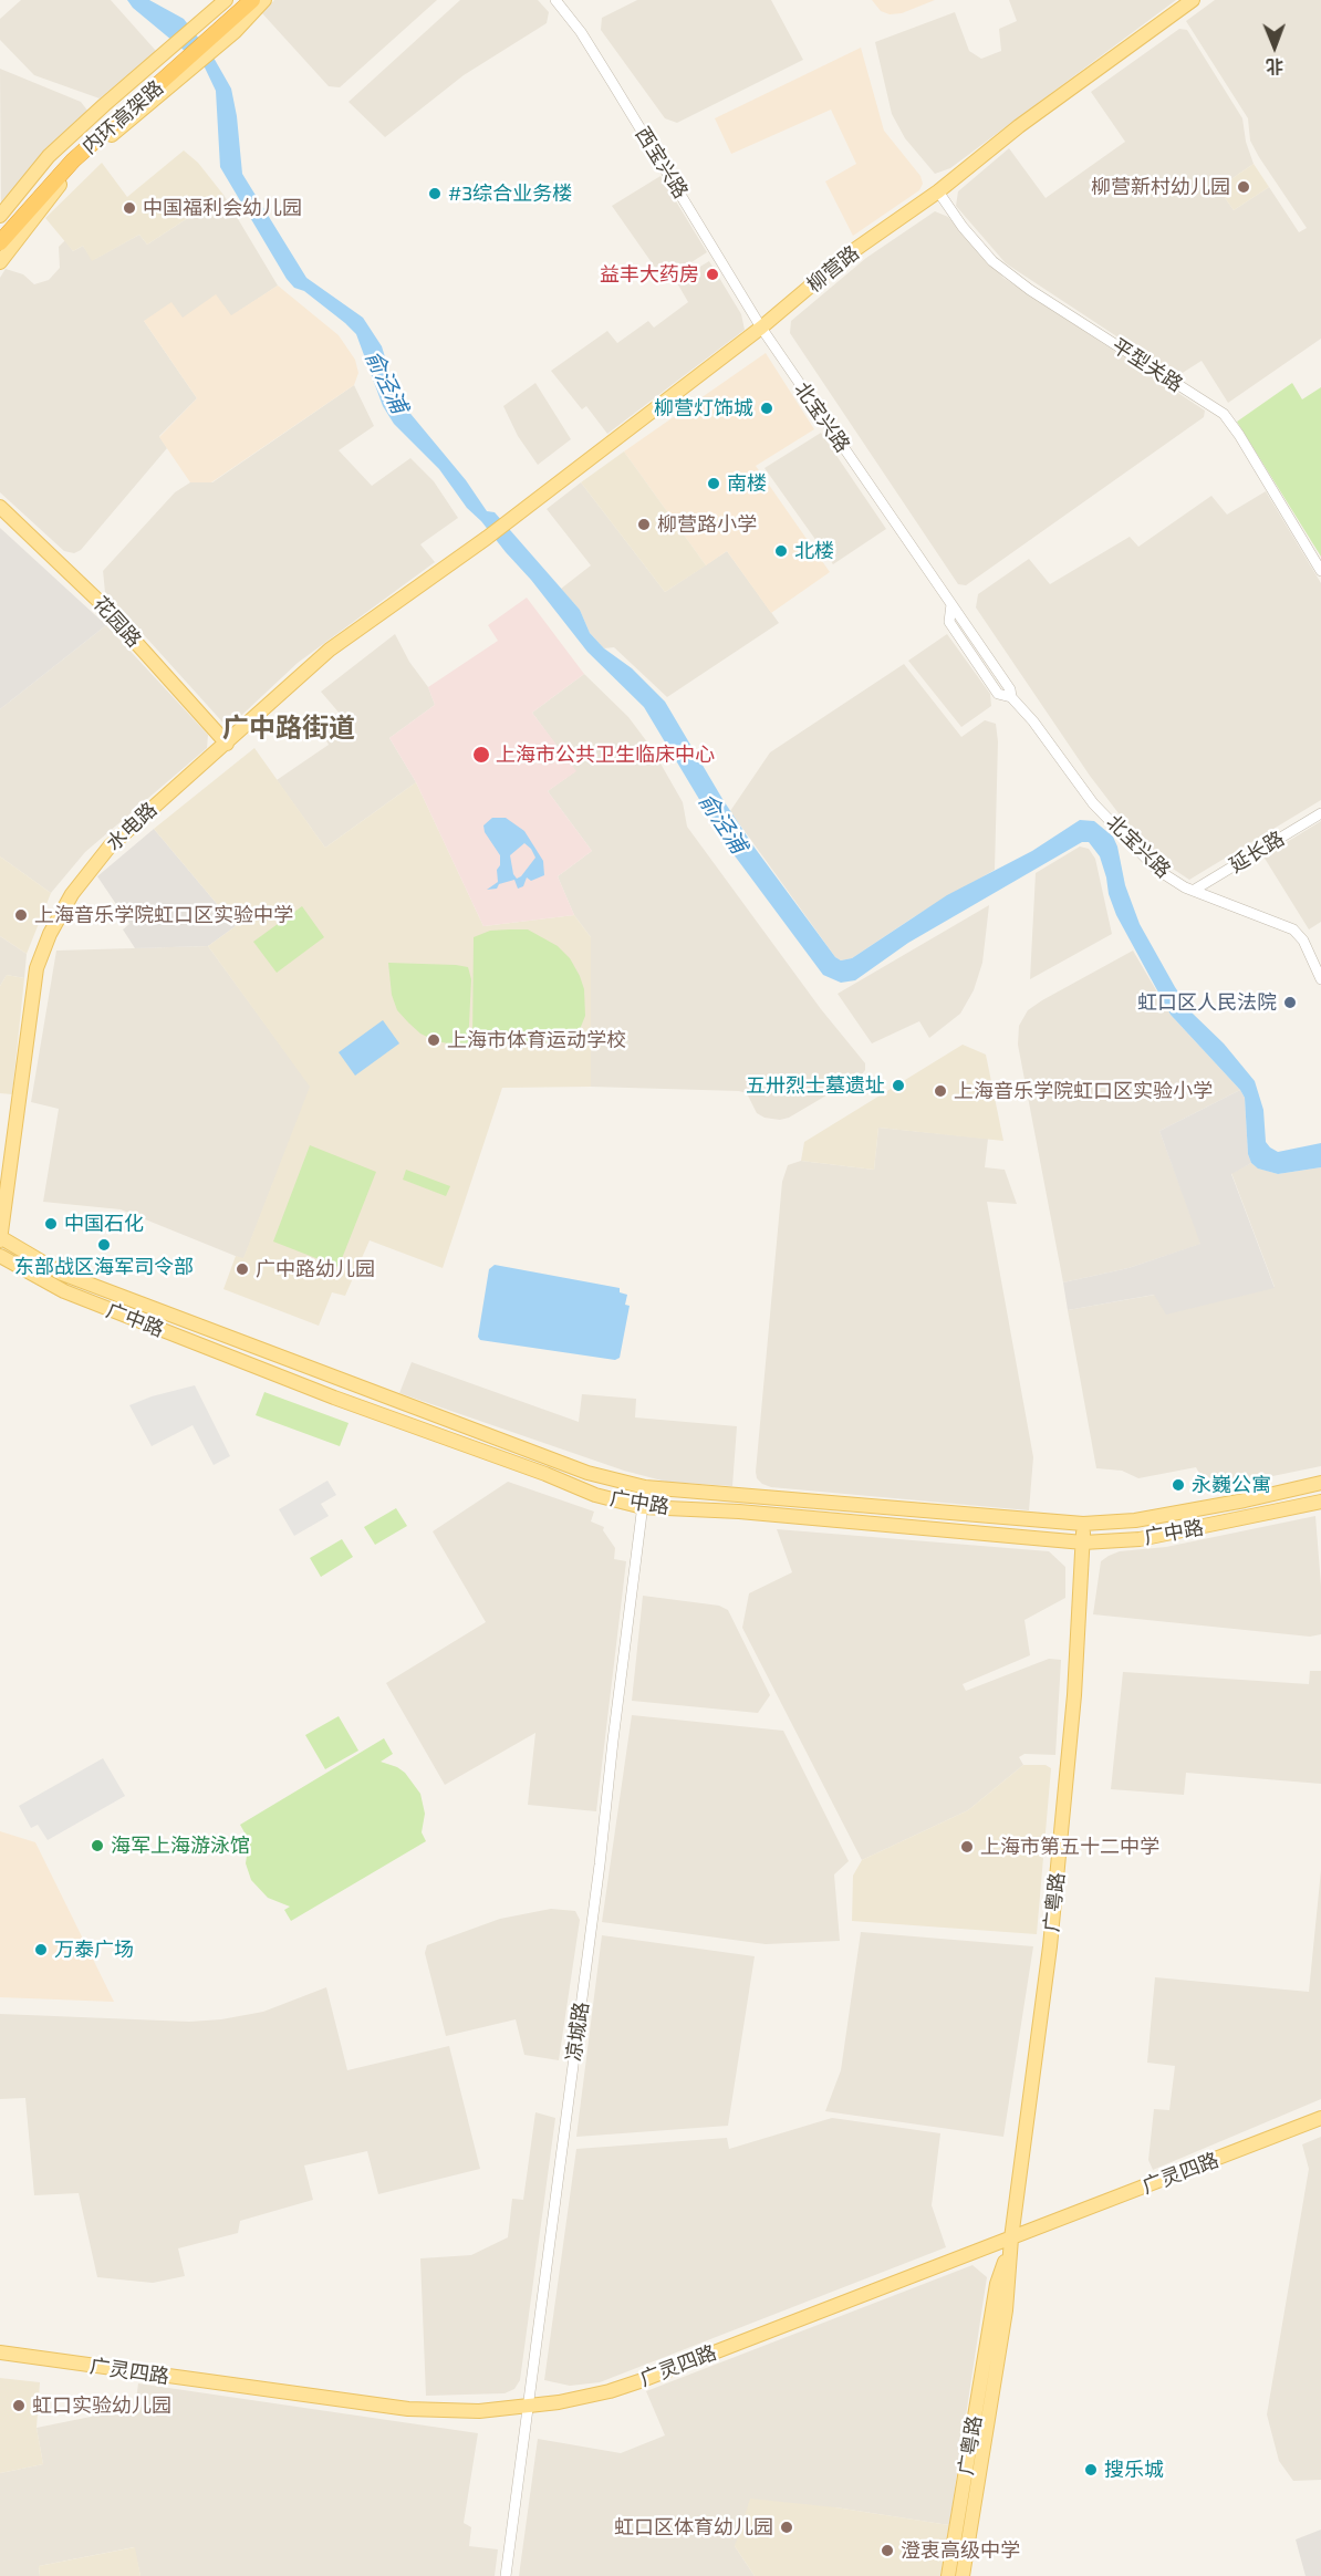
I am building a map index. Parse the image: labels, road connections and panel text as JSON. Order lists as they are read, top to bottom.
{
  "streets": {
    "highway": ["内环高架路"],
    "main road": [
      "柳营路",
      "花园路",
      "水电路",
      "广中路",
      "广粤路",
      "广灵四路"
    ],
    "street": [
      "西宝兴路",
      "平型关路",
      "北宝兴路",
      "延长路",
      "凉城路"
    ]
  },
  "crossings": [
    ["西宝兴路", "柳营路"],
    ["西宝兴路", "北宝兴路"],
    ["柳营路", "平型关路"],
    ["柳营路", "北宝兴路"],
    ["柳营路", "水电路"],
    ["北宝兴路", "延长路"],
    ["花园路", "水电路"],
    ["水电路", "广中路"],
    ["广中路", "广粤路"],
    ["广中路", "凉城路"],
    ["广粤路", "广灵四路"],
    ["凉城路", "广灵四路"]
  ],
  "districts": ["广中路街道"],
  "water": ["俞泾浦"],
  "places": [
    "柳营新村幼儿园",
    "#3综合业务楼",
    "中国福利会幼儿园",
    "益丰大药房",
    "柳营灯饰城",
    "南楼",
    "柳营路小学",
    "北楼",
    "上海市公共卫生临床中心",
    "上海音乐学院虹口区实验中学",
    "虹口区人民法院",
    "上海市体育运动学校",
    "五卅烈士墓遗址",
    "上海音乐学院虹口区实验小学",
    "中国石化",
    "东部战区海军司令部",
    "广中路幼儿园",
    "永巍公寓",
    "海军上海游泳馆",
    "上海市第五十二中学",
    "万泰广场",
    "虹口实验幼儿园",
    "搜乐城",
    "虹口区体育幼儿园",
    "澄衷高级中学"
  ],
  "north": "bottom"
}
